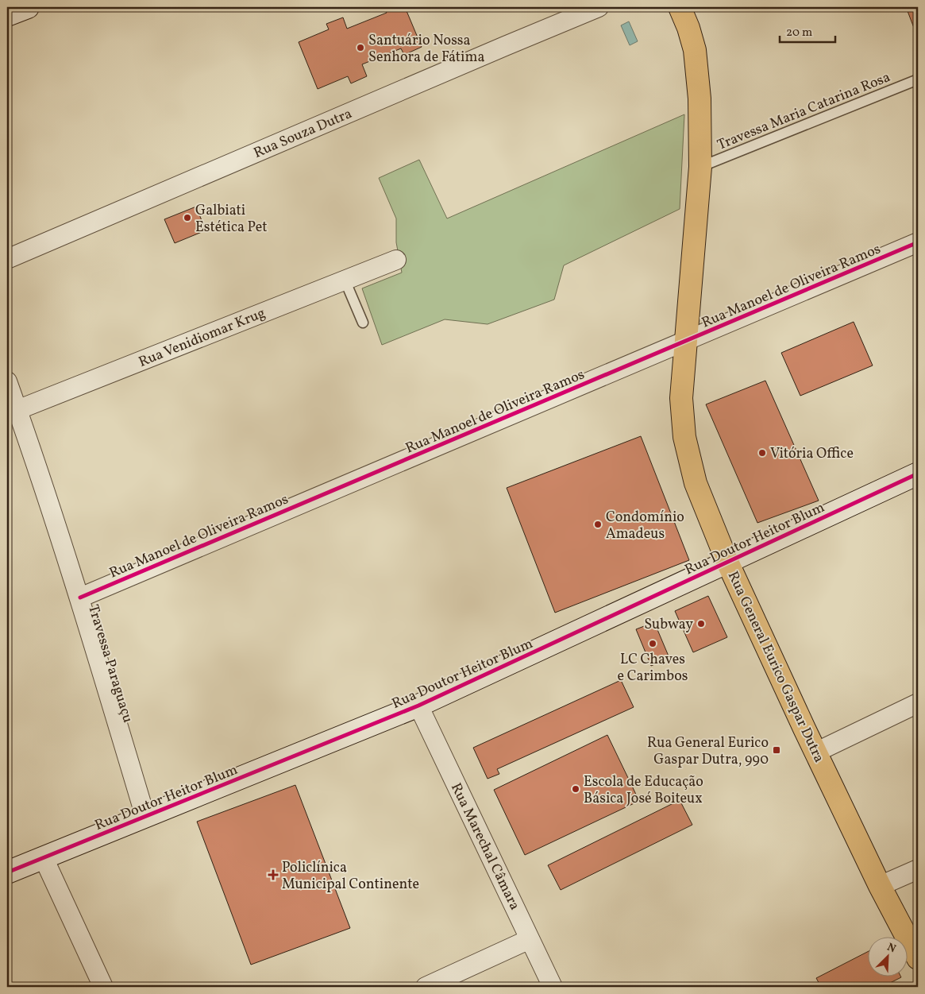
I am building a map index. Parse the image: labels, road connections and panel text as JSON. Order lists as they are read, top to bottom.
{
  "streets": {
    "main road": ["Rua General Eurico Gaspar Dutra"],
    "street": [
      "Rua Souza Dutra",
      "Rua Manoel de Oliveira Ramos",
      "Rua Venidiomar Krug",
      "Rua Doutor Heitor Blum",
      "Travessa Paraguaçu",
      "Rua Marechal Câmara"
    ],
    "lane": ["Travessa Maria Catarina Rosa"]
  },
  "crossings": [
    ["Travessa Maria Catarina Rosa", "Rua General Eurico Gaspar Dutra"],
    ["Rua Manoel de Oliveira Ramos", "Travessa Paraguaçu"],
    ["Rua Manoel de Oliveira Ramos", "Rua General Eurico Gaspar Dutra"],
    ["Rua Venidiomar Krug", "Travessa Paraguaçu"],
    ["Rua Doutor Heitor Blum", "Travessa Paraguaçu"],
    ["Rua Doutor Heitor Blum", "Rua General Eurico Gaspar Dutra"],
    ["Rua Doutor Heitor Blum", "Rua Marechal Câmara"]
  ],
  "places": {
    "other": [
      "Santuário Nossa Senhora de Fátima",
      "Galbiati Estética Pet",
      "Vitória Office",
      "Condomínio Amadeus",
      "Subway",
      "LC Chaves e Carimbos",
      "Escola de Educação Básica José Boiteux"
    ],
    "transit": ["Rua General Eurico Gaspar Dutra, 990"],
    "health": ["Policlínica Municipal Continente"]
  },
  "scale_bar": "20 m",
  "north": "top right"
}
